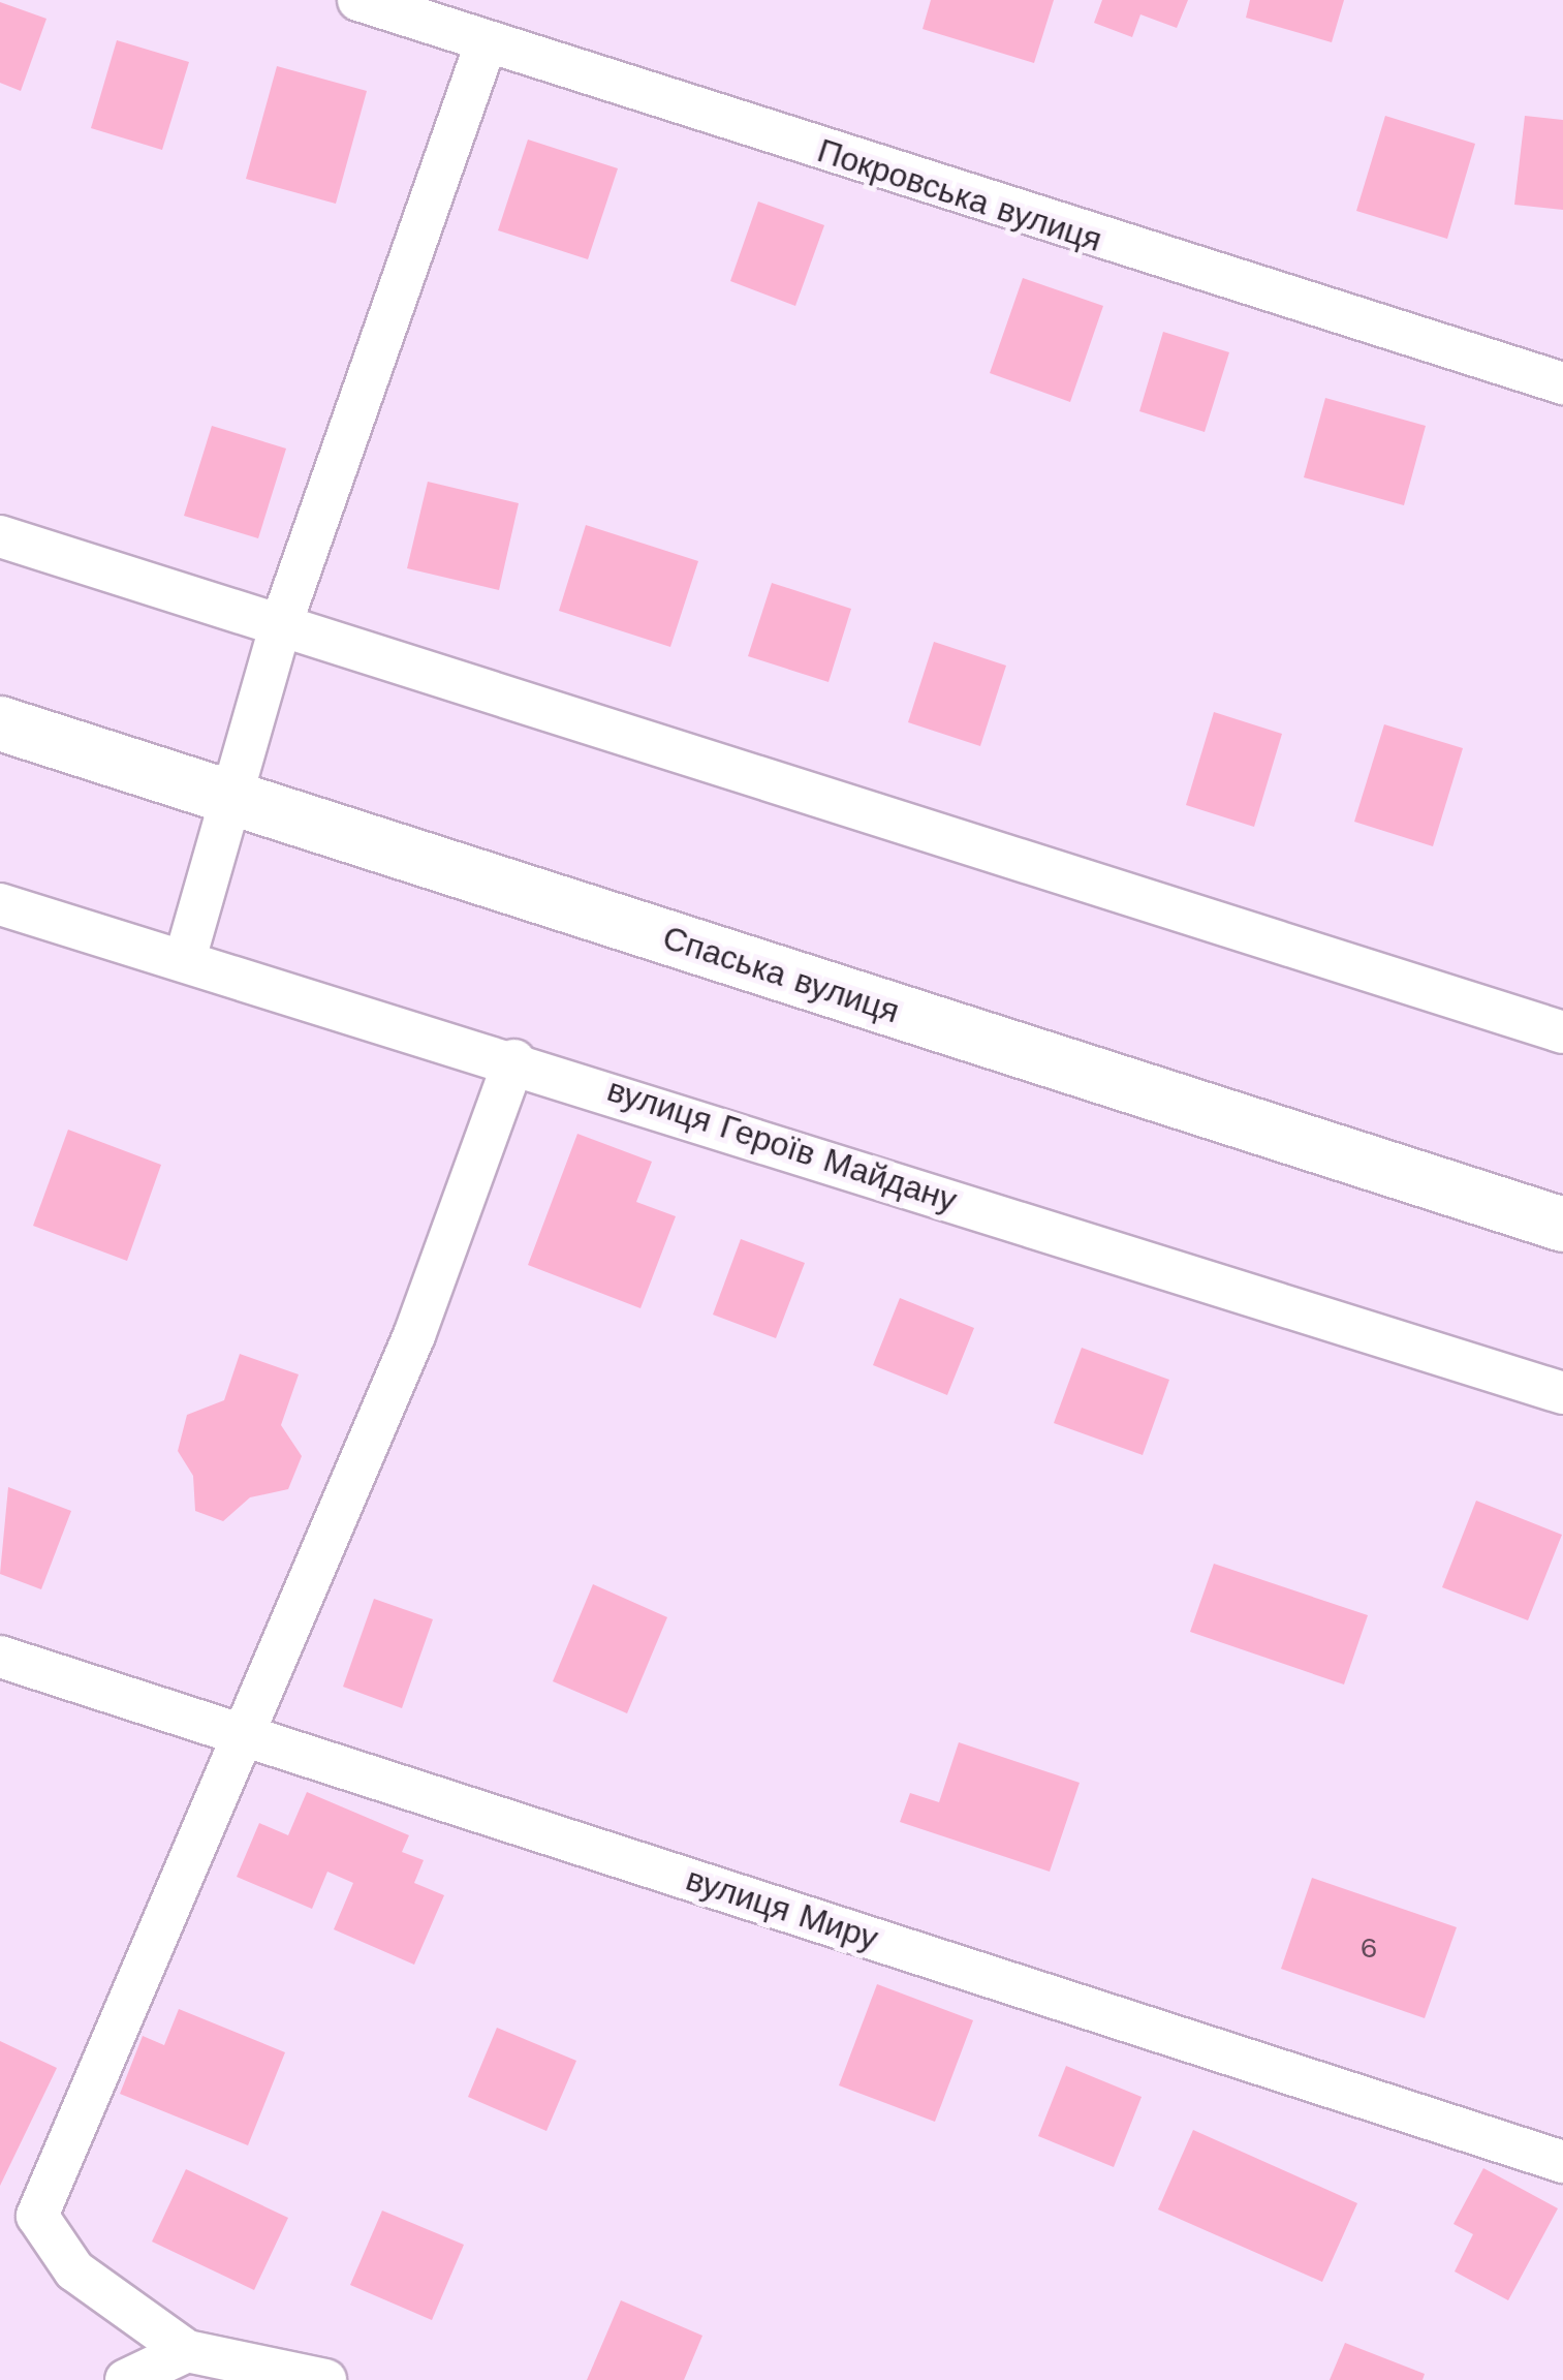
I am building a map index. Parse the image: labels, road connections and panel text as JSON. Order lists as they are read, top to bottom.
{
  "streets": {
    "street": [
      "Покровська вулиця",
      "Спаська вулиця",
      "вулиця Героїв Майдану",
      "вулиця Миру"
    ]
  },
  "house_numbers": ["6"]
}
